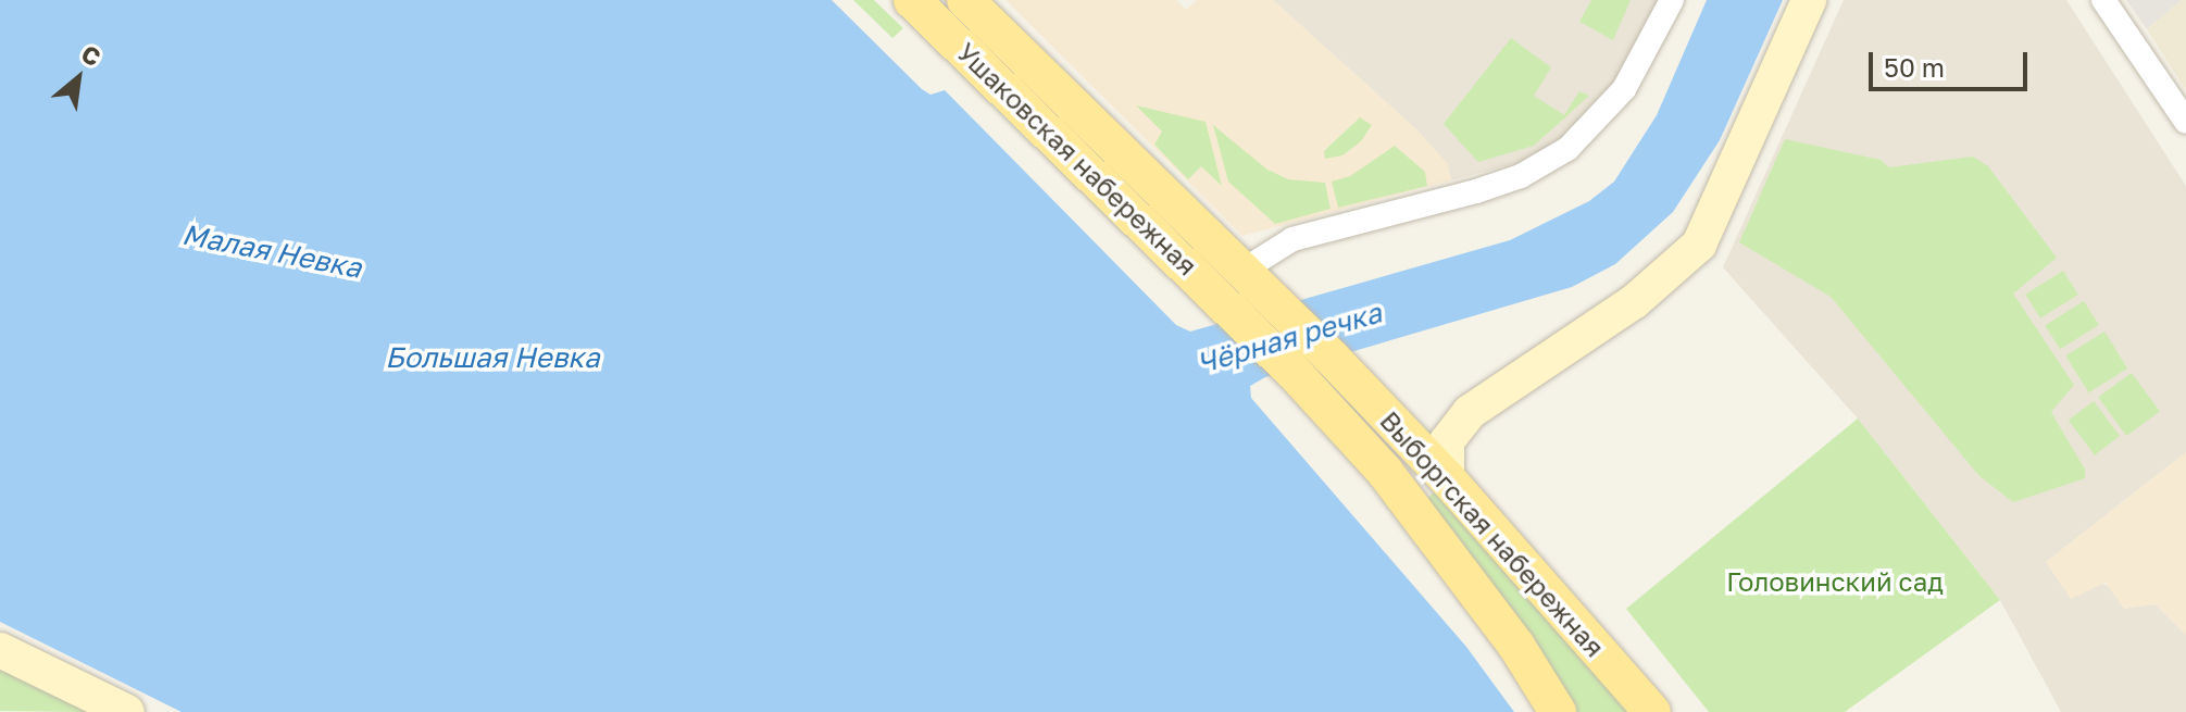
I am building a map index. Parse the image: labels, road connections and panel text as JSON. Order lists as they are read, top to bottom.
{
  "streets": {
    "main road": ["Ушаковская набережная", "Выборгская набережная"]
  },
  "crossings": [
    ["Ушаковская набережная", "Выборгская набережная"]
  ],
  "water": ["Малая Невка", "Чёрная речка", "Большая Невка"],
  "parks": ["Головинский сад"],
  "scale_bar": "50 m",
  "north": "top right"
}
